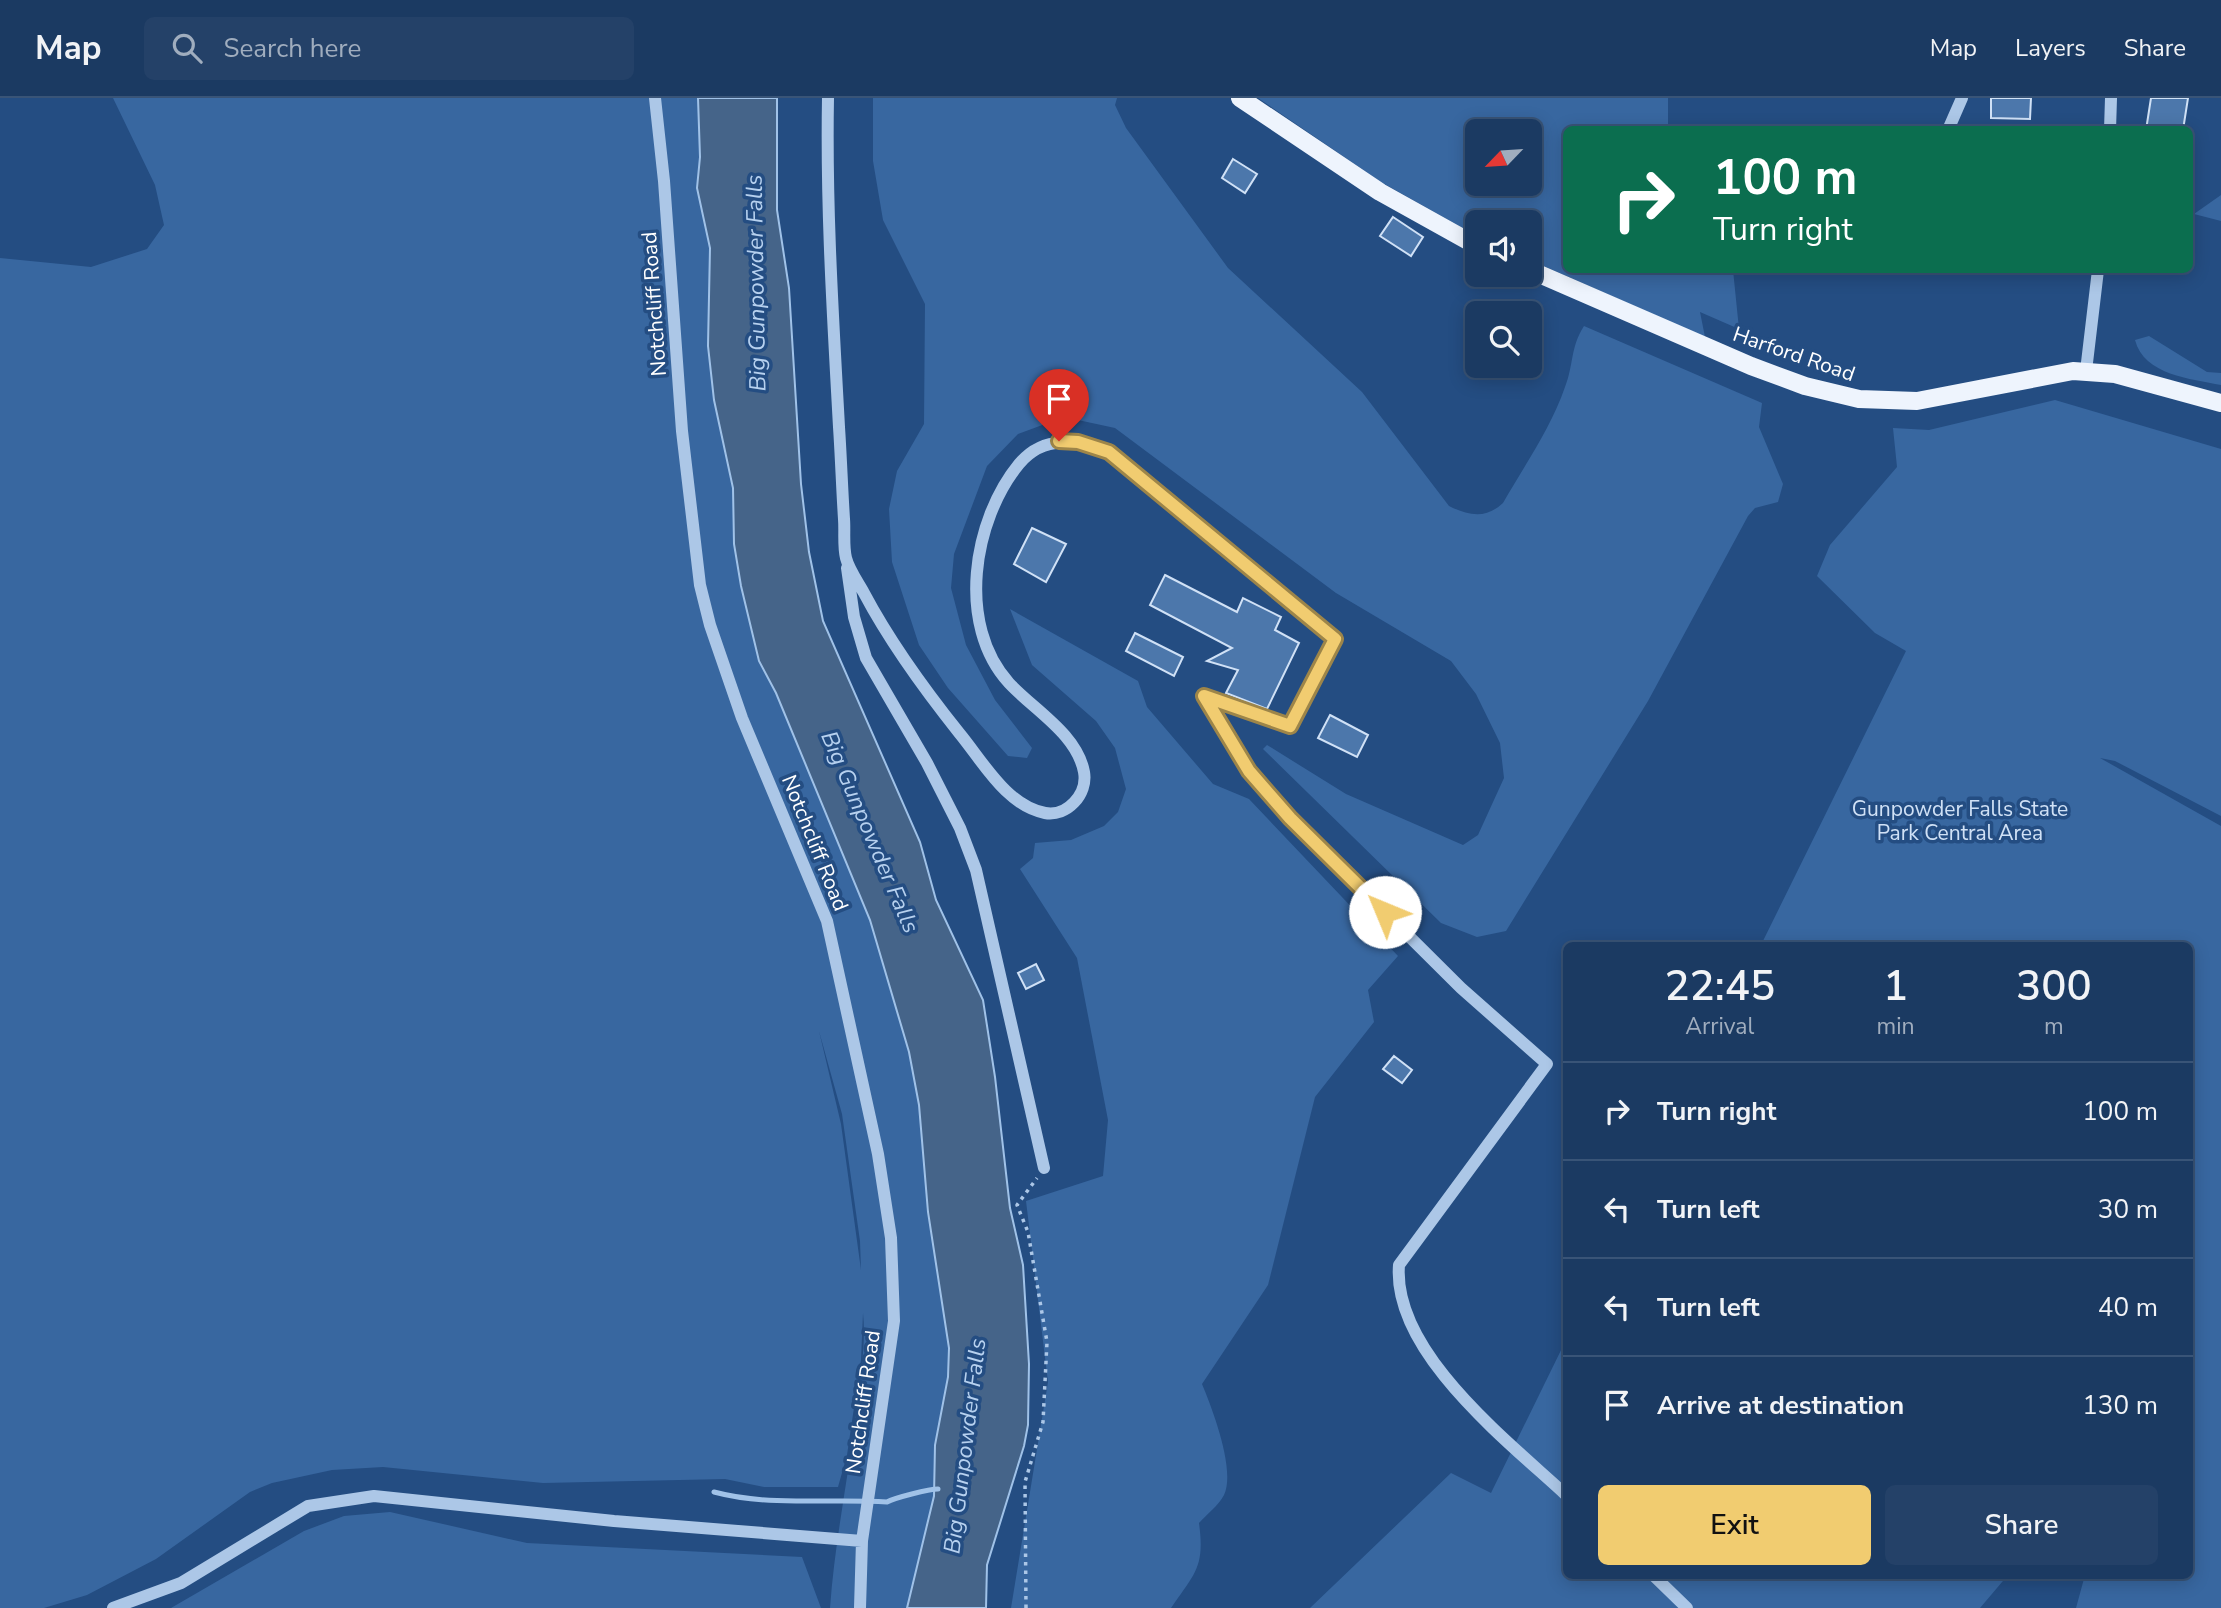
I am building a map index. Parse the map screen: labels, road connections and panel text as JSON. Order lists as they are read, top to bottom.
{
  "streets": {
    "main road": ["Harford Road"],
    "street": ["Notchcliff Road"]
  },
  "water": ["Big Gunpowder Falls"],
  "parks": ["Gunpowder Falls State Park Central Area"],
  "north": "bottom left",
  "page": {
    "header": "Map",
    "search": "Search here",
    "nav": ["Map", "Layers", "Share"],
    "turn": ["100 m", "Turn right"],
    "eta": [
      "22:45",
      "Arrival",
      "1",
      "min",
      "300",
      "m"
    ],
    "list": [
      {
        "name": "Turn right",
        "value": "100 m"
      },
      {
        "name": "Turn left",
        "value": "30 m"
      },
      {
        "name": "Turn left",
        "value": "40 m"
      },
      {
        "name": "Arrive at destination",
        "value": "130 m"
      }
    ],
    "buttons": ["Exit", "Share"]
  }
}
